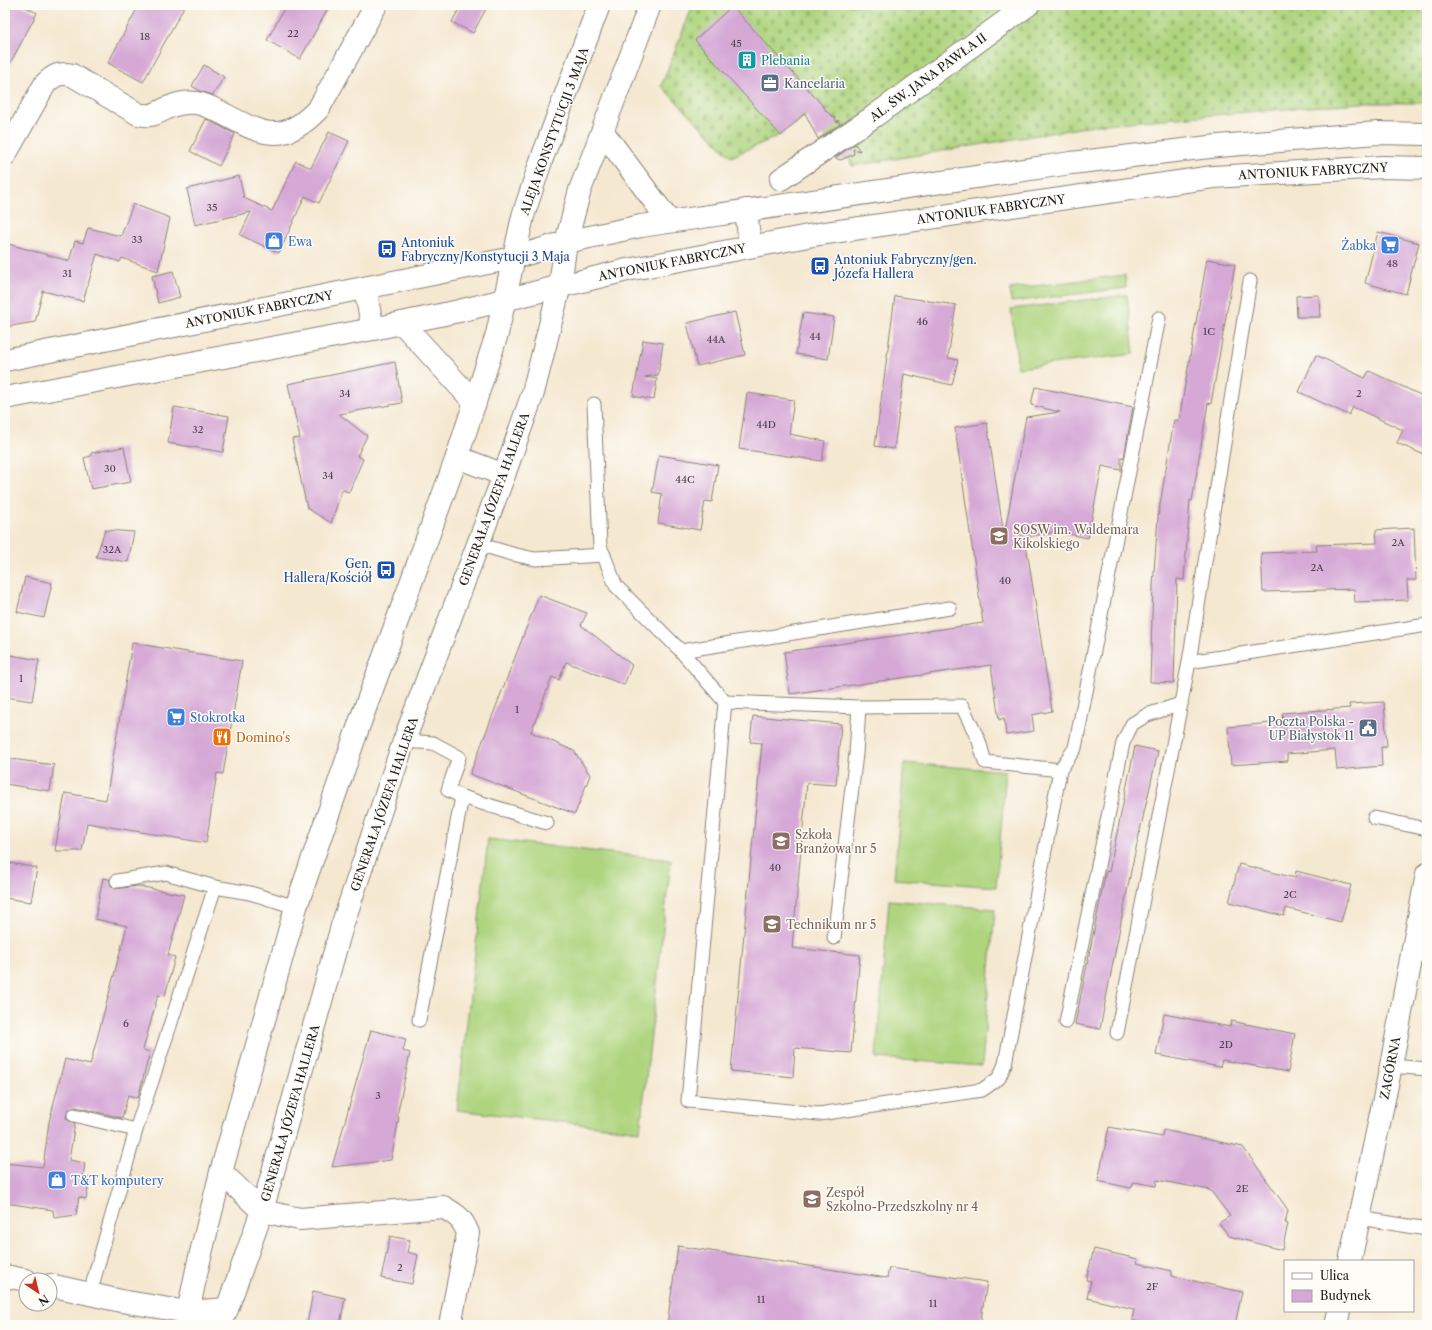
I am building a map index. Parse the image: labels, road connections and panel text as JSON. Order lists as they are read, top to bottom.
{
  "streets": {
    "main road": [
      "AL. ŚW. JANA PAWŁA II",
      "ALEJA KONSTYTUCJI 3 MAJA",
      "ANTONIUK FABRYCZNY",
      "GENERAŁA JÓZEFA HALLERA",
      "ZAGÓRNA"
    ]
  },
  "crossings": [
    ["ALEJA KONSTYTUCJI 3 MAJA", "ANTONIUK FABRYCZNY"],
    ["ANTONIUK FABRYCZNY", "GENERAŁA JÓZEFA HALLERA"]
  ],
  "places": {
    "building": ["Plebania"],
    "office": ["Kancelaria"],
    "shop": ["Ewa", "T&T komputery"],
    "supermarket": ["Żabka", "Stokrotka"],
    "bus stop": ["Antoniuk Fabryczny/Konstytucji 3 Maja", "Antoniuk Fabryczny/gen. Józefa Hallera", "Gen. Hallera/Kościół"],
    "school or university": [
      "SOSW im. Waldemara Kikolskiego",
      "Szkoła Branżowa nr 5",
      "Technikum nr 5",
      "Zespół Szkolno-Przedszkolny nr 4"
    ],
    "public building": ["Poczta Polska - UP Białystok 11"],
    "restaurant": ["Domino's"]
  },
  "house_numbers": [
    "22",
    "18",
    "45",
    "35",
    "33",
    "48",
    "31",
    "46",
    "1C",
    "44",
    "44A",
    "34",
    "2",
    "44D",
    "32",
    "30",
    "34",
    "44C",
    "2A",
    "32A",
    "2A",
    "40",
    "1",
    "1",
    "40",
    "2C",
    "6",
    "2D",
    "3",
    "2E",
    "2",
    "2F",
    "11",
    "11"
  ],
  "legend": ["Ulica", "Budynek"],
  "north": "bottom right"
}
